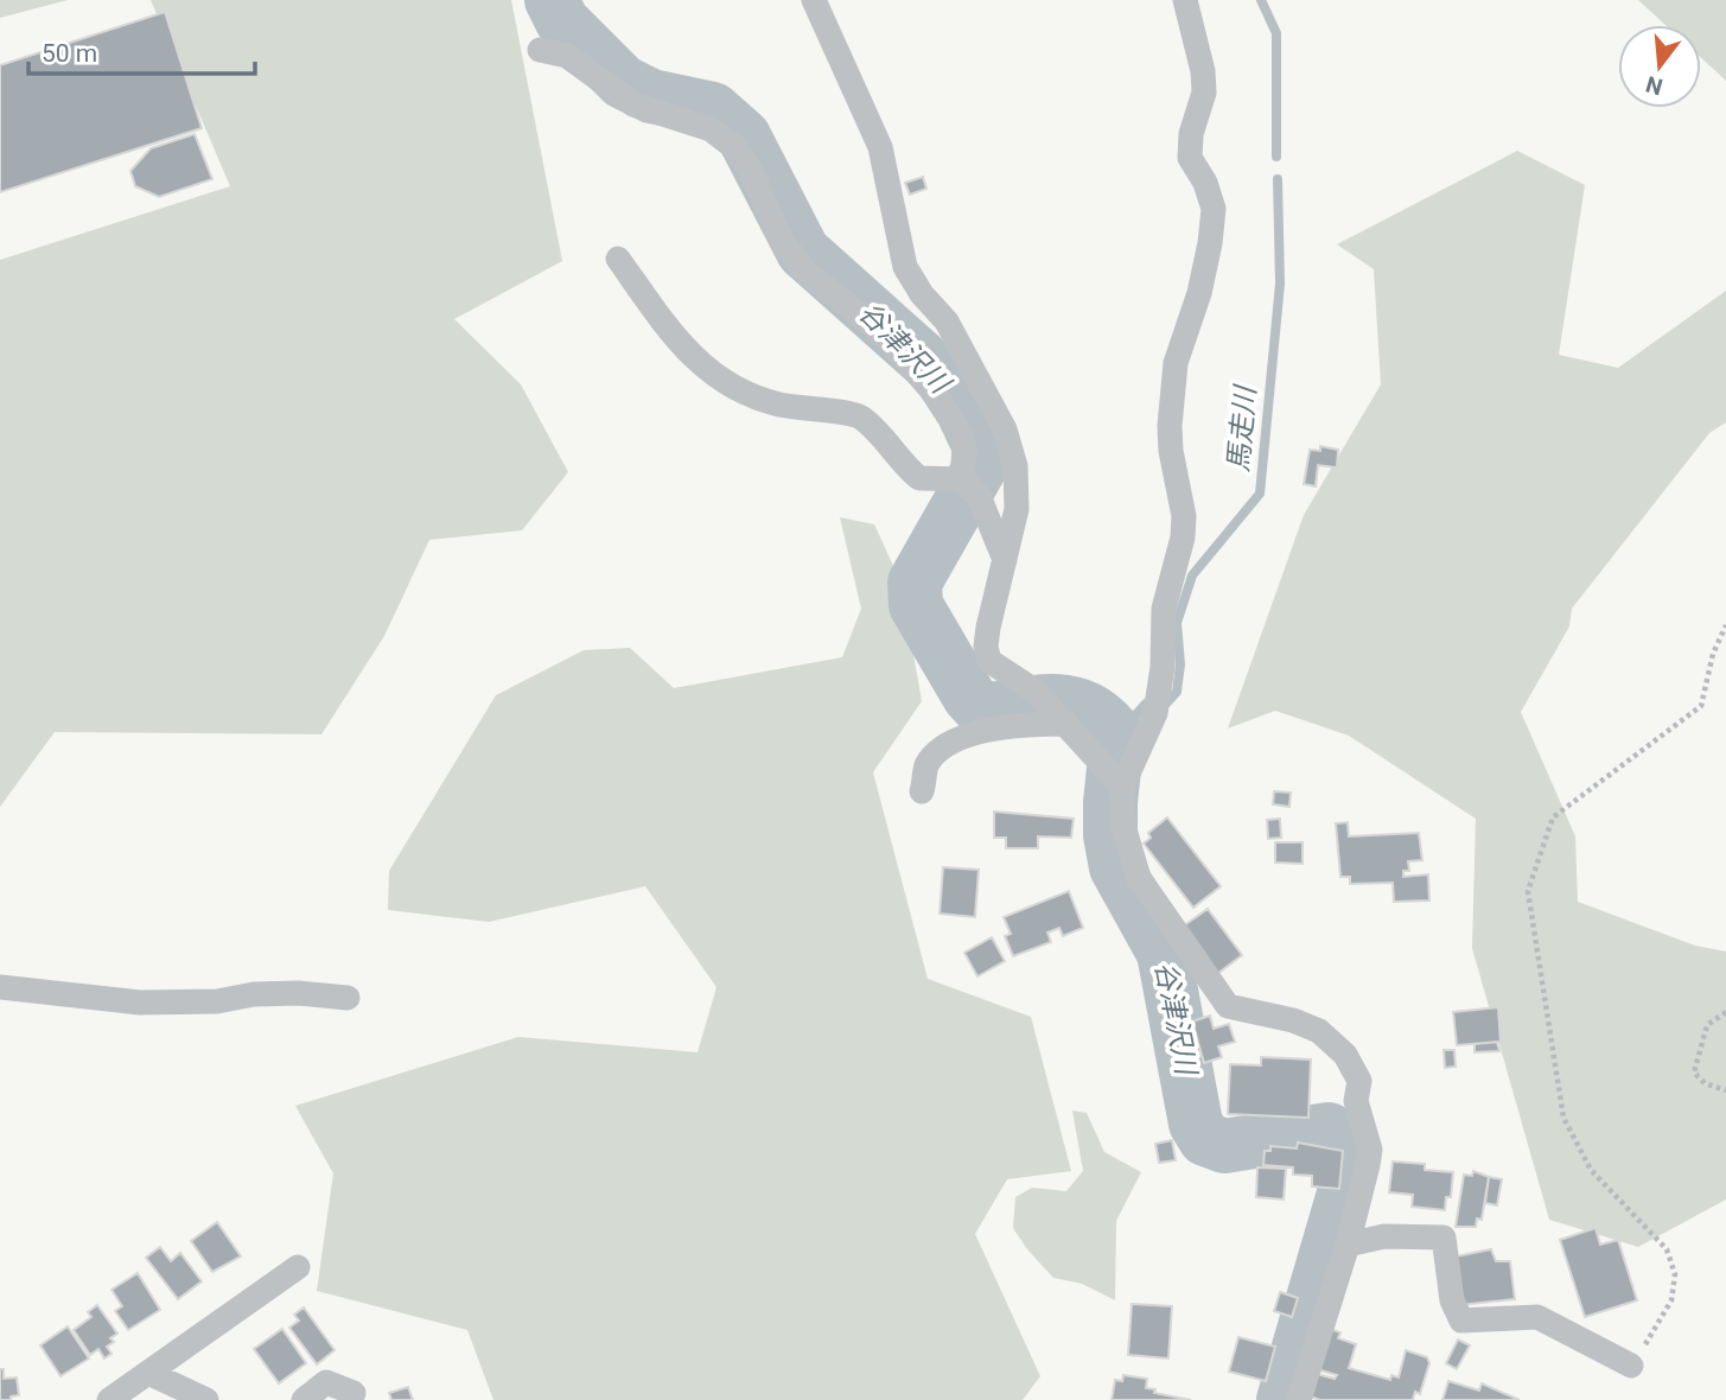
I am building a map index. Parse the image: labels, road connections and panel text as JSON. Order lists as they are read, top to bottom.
{
  "water": ["谷津沢川", "馬走川"],
  "scale_bar": "50 m",
  "north": "bottom"
}
